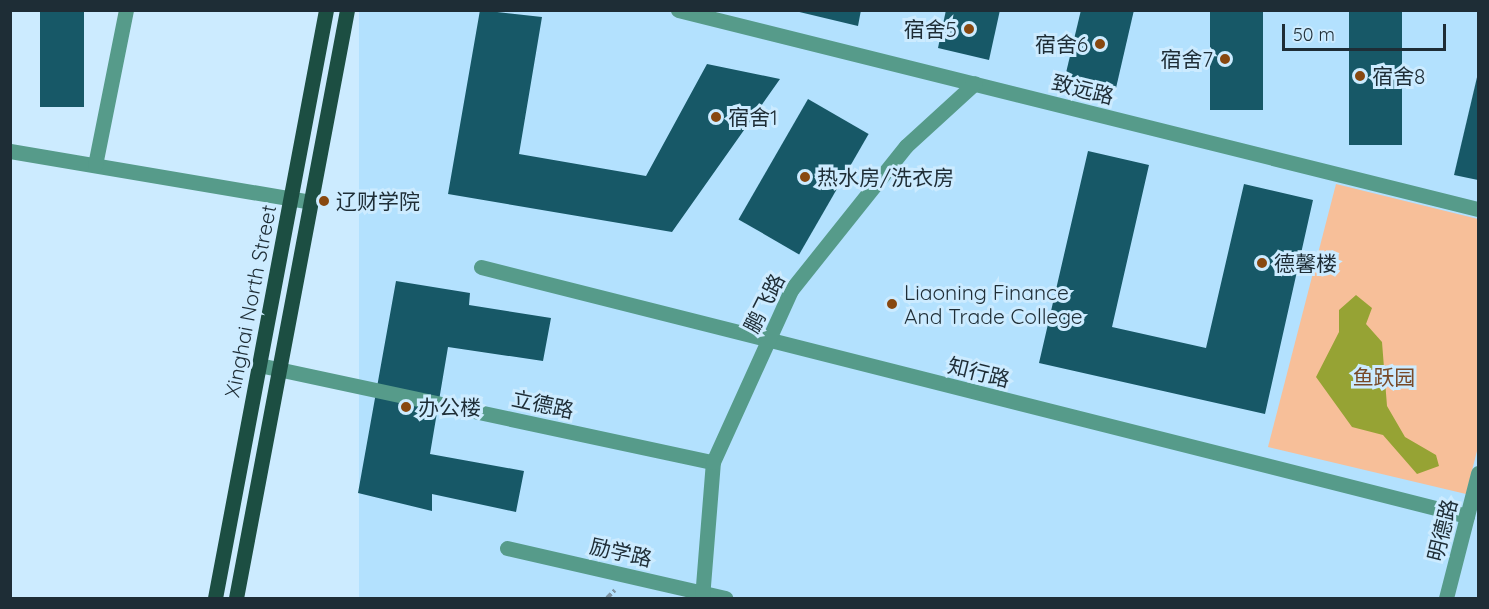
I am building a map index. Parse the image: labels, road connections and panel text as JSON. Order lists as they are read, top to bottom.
{
  "streets": {
    "main road": ["Xinghai North Street"],
    "street": [
      "致远路",
      "鹏飞路",
      "知行路",
      "立德路",
      "明德路",
      "励学路"
    ]
  },
  "crossings": [
    ["致远路", "鹏飞路"],
    ["Xinghai North Street", "立德路"],
    ["鹏飞路", "知行路"],
    ["鹏飞路", "立德路"],
    ["鹏飞路", "励学路"],
    ["知行路", "明德路"]
  ],
  "parks": ["鱼跃园"],
  "places": [
    "宿舍5",
    "宿舍6",
    "宿舍7",
    "宿舍8",
    "宿舍1",
    "热水房/洗衣房",
    "辽财学院",
    "德馨楼",
    "Liaoning Finance And Trade College",
    "办公楼"
  ],
  "scale_bar": "50 m"
}
